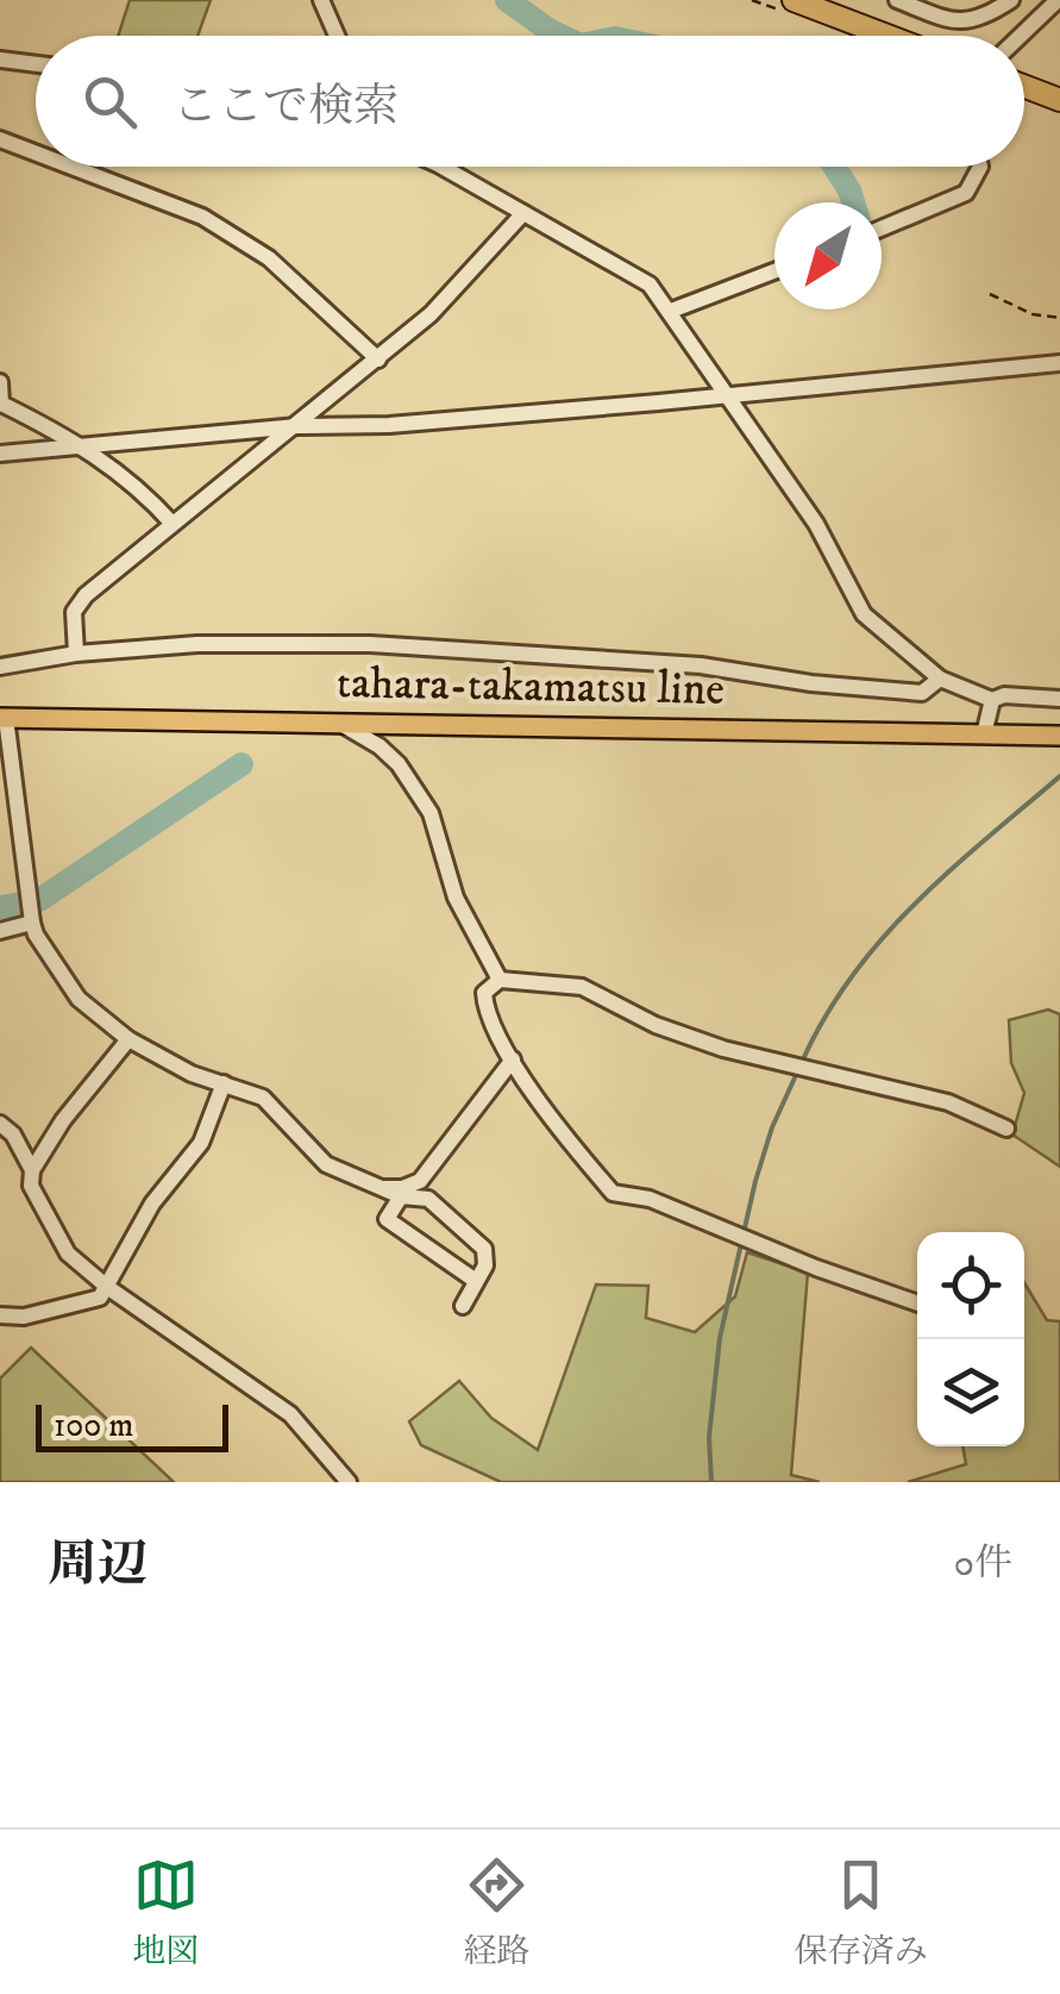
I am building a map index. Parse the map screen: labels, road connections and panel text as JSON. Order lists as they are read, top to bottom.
{
  "streets": {
    "main road": ["tahara-takamatsu line"]
  },
  "scale_bar": "100 m",
  "north": "bottom left",
  "page": {
    "search": "ここで検索",
    "scale": "100 m",
    "heading": ["周辺", "0件"],
    "nav": ["地図", "経路", "保存済み"]
  }
}
